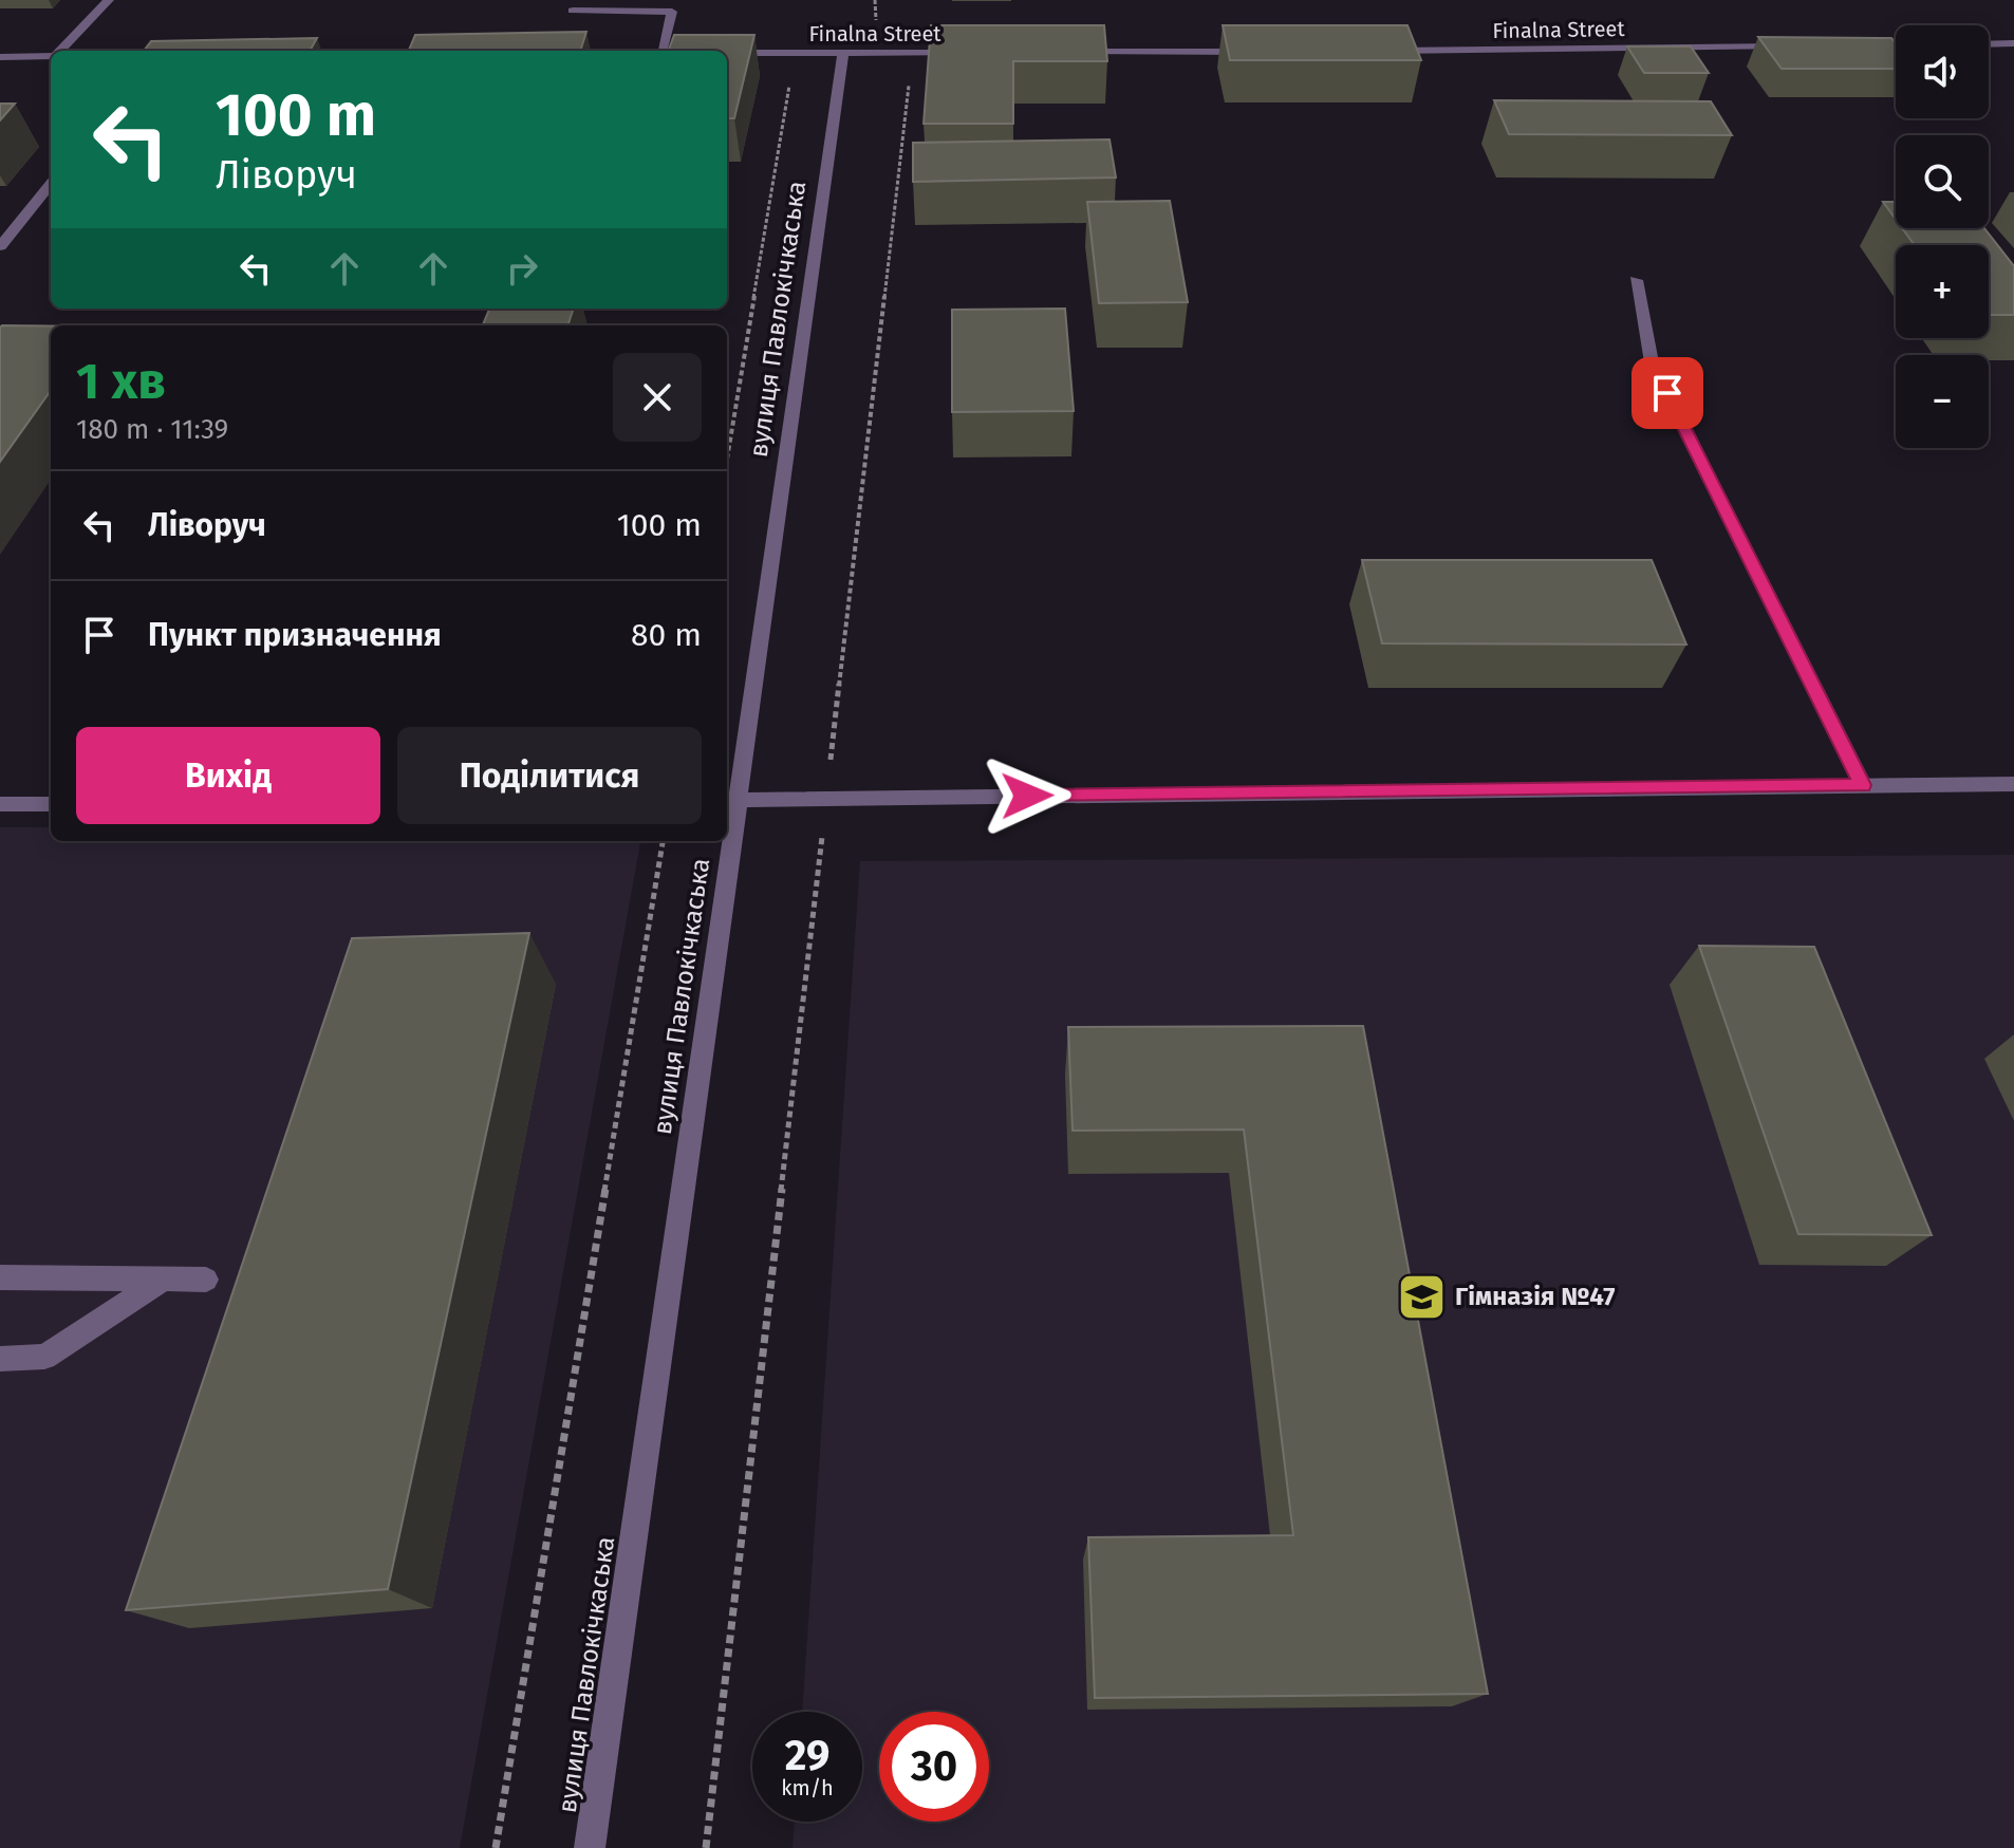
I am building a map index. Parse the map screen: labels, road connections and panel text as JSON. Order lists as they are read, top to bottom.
{
  "streets": {
    "street": ["Finalna Street", "вулиця Павлокічкаська"]
  },
  "crossings": [
    ["Finalna Street", "вулиця Павлокічкаська"]
  ],
  "places": {
    "school or university": ["Гімназія №47"]
  },
  "page": {
    "map_buttons": ["+", "−"],
    "turn": ["100 m", "Ліворуч"],
    "heading": ["1 хв", "180 m · 11:39"],
    "list": [
      {
        "name": "Ліворуч",
        "value": "100 m"
      },
      {
        "name": "Пункт призначення",
        "value": "80 m"
      }
    ],
    "buttons": ["Вихід", "Поділитися"],
    "speed": "29 km/h",
    "limit": "30"
  }
}
